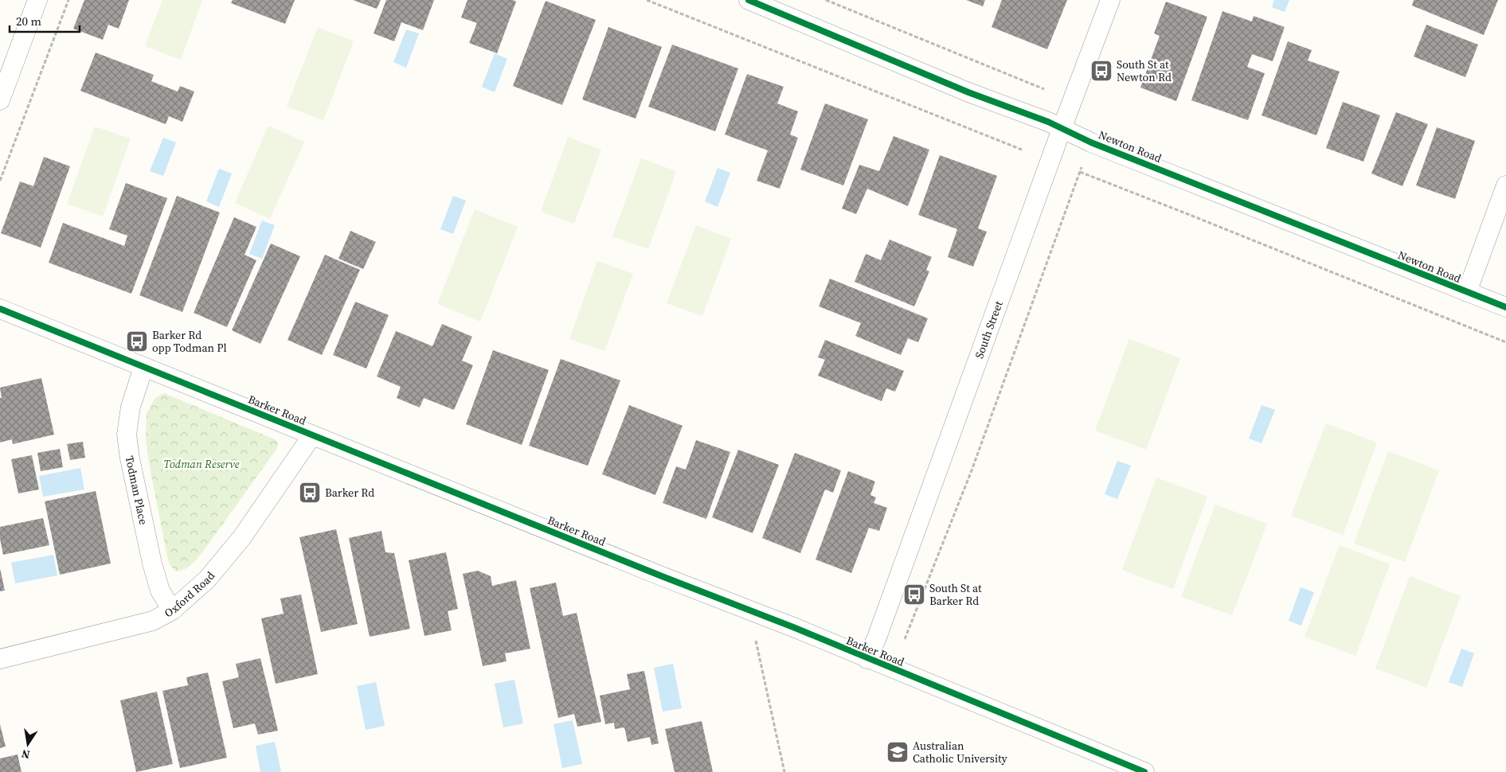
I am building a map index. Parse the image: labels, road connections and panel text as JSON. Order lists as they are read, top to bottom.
{
  "streets": {
    "street": [
      "Newton Road",
      "South Street",
      "Barker Road",
      "Todman Place",
      "Oxford Road"
    ]
  },
  "crossings": [
    ["Newton Road", "South Street"],
    ["South Street", "Barker Road"],
    ["Barker Road", "Todman Place"],
    ["Barker Road", "Oxford Road"],
    ["Todman Place", "Oxford Road"]
  ],
  "parks": ["Todman Reserve"],
  "places": {
    "bus stop": [
      "South St at Newton Rd",
      "Barker Rd opp Todman Pl",
      "Barker Rd",
      "South St at Barker Rd"
    ],
    "school or university": ["Australian Catholic University"]
  },
  "scale_bar": "20 m",
  "north": "bottom"
}
